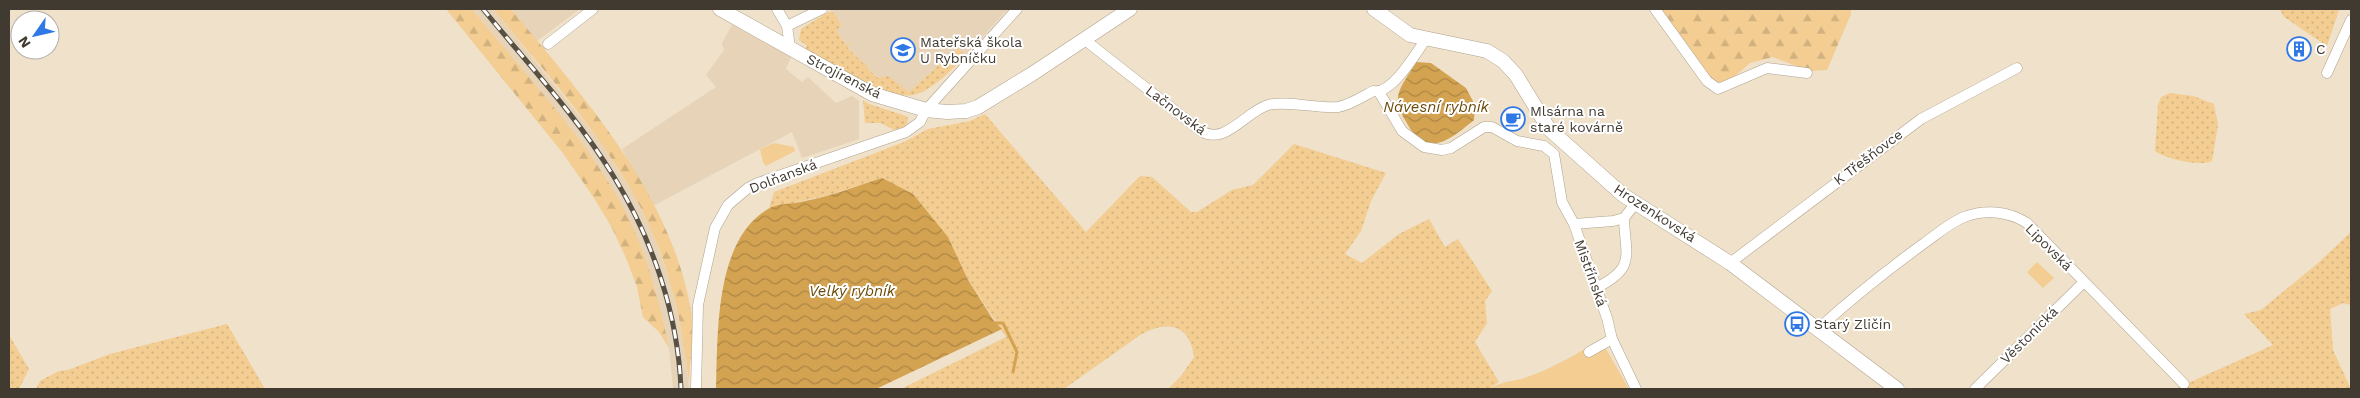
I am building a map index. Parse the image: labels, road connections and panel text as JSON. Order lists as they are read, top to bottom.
{
  "streets": {
    "street": [
      "Strojírenská",
      "Lačnovská",
      "K Třešňovce",
      "Dolňanská",
      "Hrozenkovská",
      "Lipovská",
      "Mistřínská",
      "Věstonická"
    ]
  },
  "crossings": [
    ["Strojírenská", "Lačnovská"],
    ["Strojírenská", "Dolňanská"],
    ["Lačnovská", "Hrozenkovská"],
    ["K Třešňovce", "Hrozenkovská"],
    ["Hrozenkovská", "Lipovská"],
    ["Lipovská", "Věstonická"]
  ],
  "water": ["Návesní rybník", "Velký rybník"],
  "places": {
    "building": ["C"],
    "school or university": ["Mateřská škola U Rybníčku"],
    "cafe": ["Mlsárna na staré kovárně"],
    "bus stop": ["Starý Zličín"]
  },
  "north": "bottom left"
}
